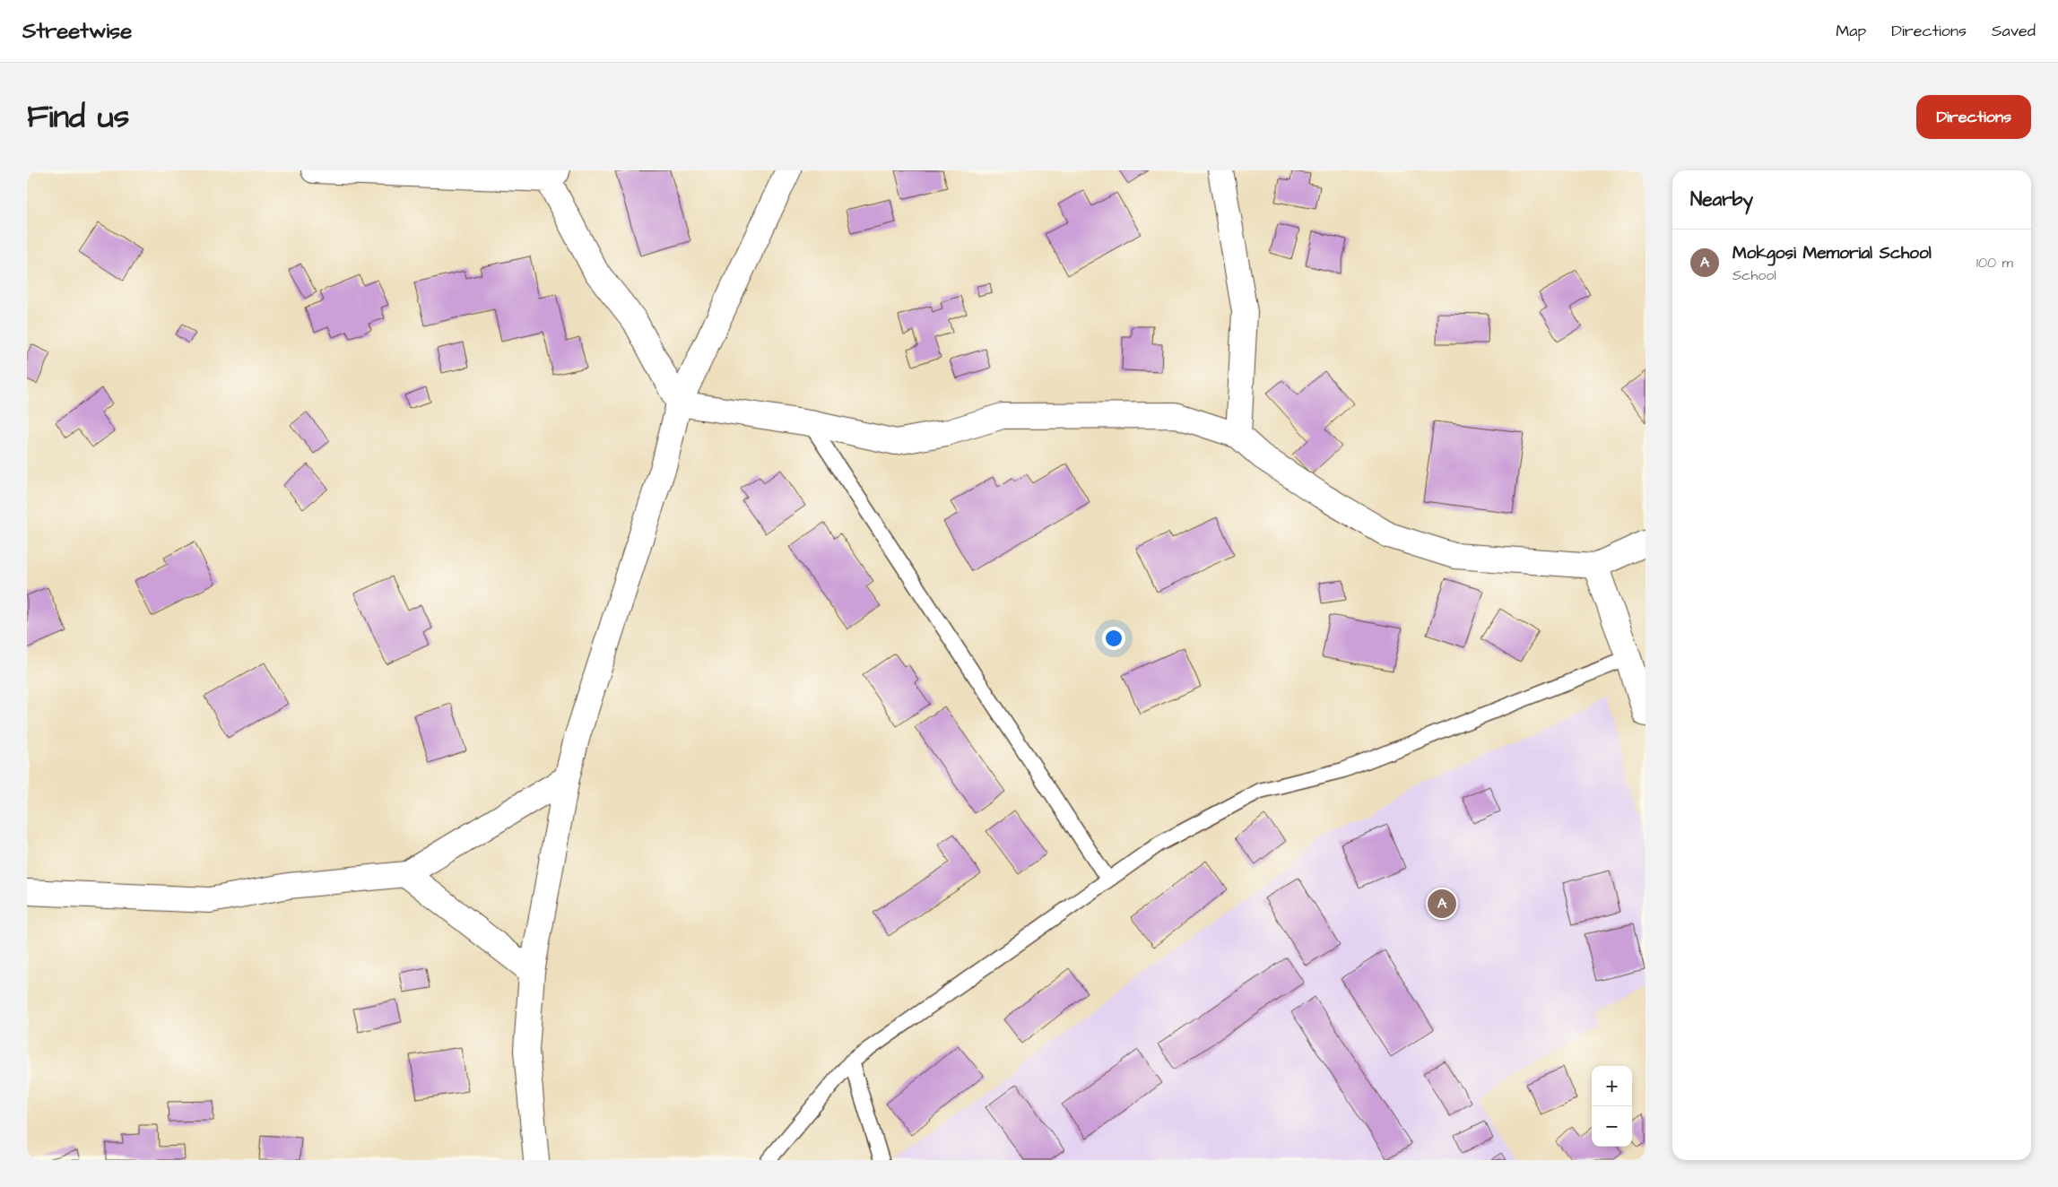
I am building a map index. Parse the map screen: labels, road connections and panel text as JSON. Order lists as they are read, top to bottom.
{
  "page": {
    "header": "Streetwise",
    "nav": ["Map", "Directions", "Saved"],
    "title": "Find us",
    "buttons": "Directions",
    "heading": "Nearby",
    "list": [
      {
        "mark": "A",
        "name": "Mokgosi Memorial School",
        "note": "School",
        "value": "100 m"
      }
    ],
    "pins": "A",
    "map_buttons": ["+", "−"]
  }
}
